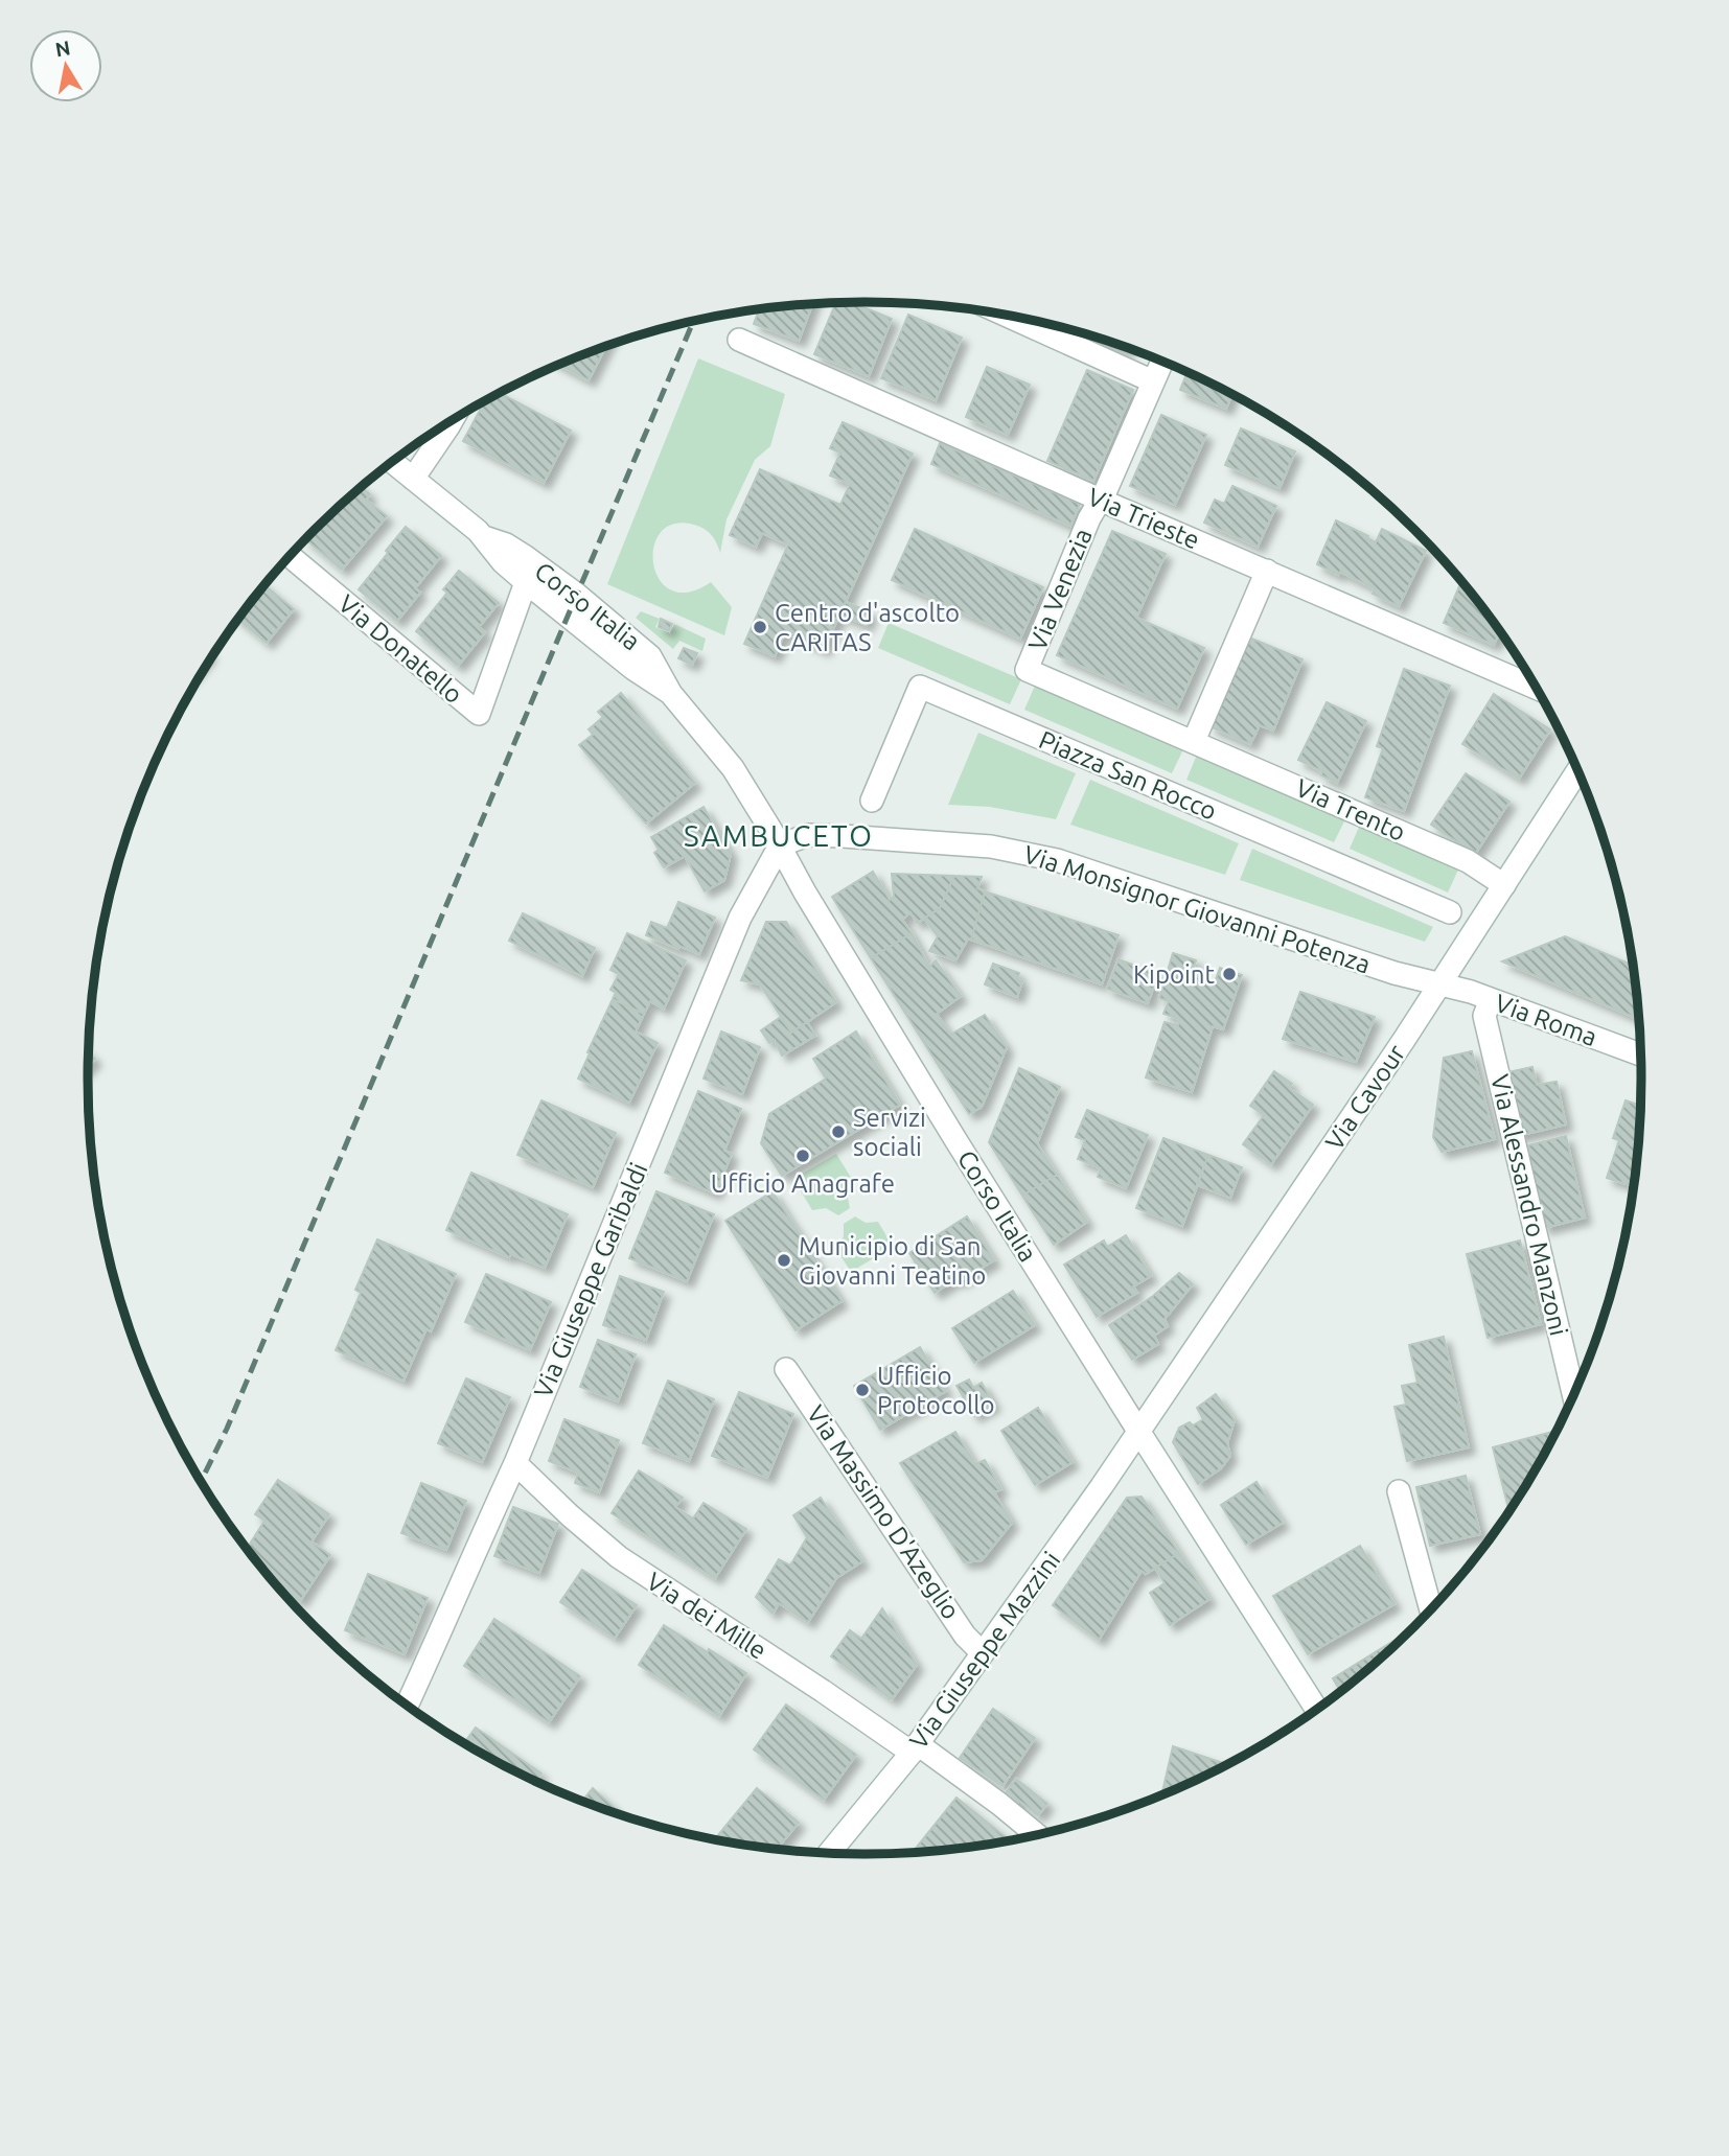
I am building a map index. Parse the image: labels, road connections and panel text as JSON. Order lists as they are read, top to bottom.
{
  "streets": {
    "street": [
      "Via Trieste",
      "Via Venezia",
      "Corso Italia",
      "Via Donatello",
      "Piazza San Rocco",
      "Via Trento",
      "Via Monsignor Giovanni Potenza",
      "Via Roma",
      "Via Cavour",
      "Via Alessandro Manzoni",
      "Via Giuseppe Garibaldi",
      "Via Massimo D'Azeglio",
      "Via dei Mille",
      "Via Giuseppe Mazzini"
    ]
  },
  "crossings": [
    ["Via Trieste", "Via Venezia"],
    ["Via Venezia", "Via Trento"],
    ["Corso Italia", "Via Donatello"],
    ["Corso Italia", "Via Monsignor Giovanni Potenza"],
    ["Corso Italia", "Via Cavour"],
    ["Corso Italia", "Via Giuseppe Garibaldi"],
    ["Corso Italia", "Via Giuseppe Mazzini"],
    ["Via Trento", "Via Cavour"],
    ["Via Monsignor Giovanni Potenza", "Via Roma"],
    ["Via Monsignor Giovanni Potenza", "Via Cavour"],
    ["Via Monsignor Giovanni Potenza", "Via Giuseppe Garibaldi"],
    ["Via Roma", "Via Cavour"],
    ["Via Roma", "Via Alessandro Manzoni"],
    ["Via Cavour", "Via Giuseppe Mazzini"],
    ["Via Giuseppe Garibaldi", "Via dei Mille"],
    ["Via Massimo D'Azeglio", "Via Giuseppe Mazzini"],
    ["Via dei Mille", "Via Giuseppe Mazzini"]
  ],
  "districts": ["SAMBUCETO"],
  "places": [
    "Centro d'ascolto CARITAS",
    "Kipoint",
    "Servizi sociali",
    "Ufficio Anagrafe",
    "Municipio di San Giovanni Teatino",
    "Ufficio Protocollo"
  ],
  "north": "top"
}
